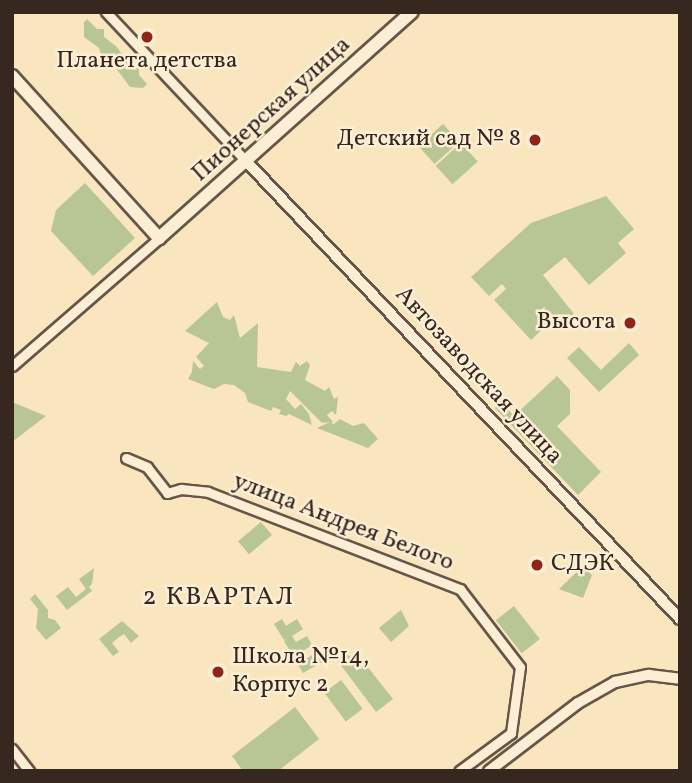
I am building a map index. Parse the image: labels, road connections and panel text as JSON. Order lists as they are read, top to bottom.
{
  "streets": {
    "main road": ["Пионерская улица"],
    "street": ["Автозаводская улица", "улица Андрея Белого"]
  },
  "crossings": [
    ["Пионерская улица", "Автозаводская улица"]
  ],
  "districts": ["2 КВАРТАЛ"],
  "places": [
    "Планета детства",
    "Детский сад № 8",
    "Высота",
    "СДЭК",
    "Школа №14, Корпус 2"
  ]
}
